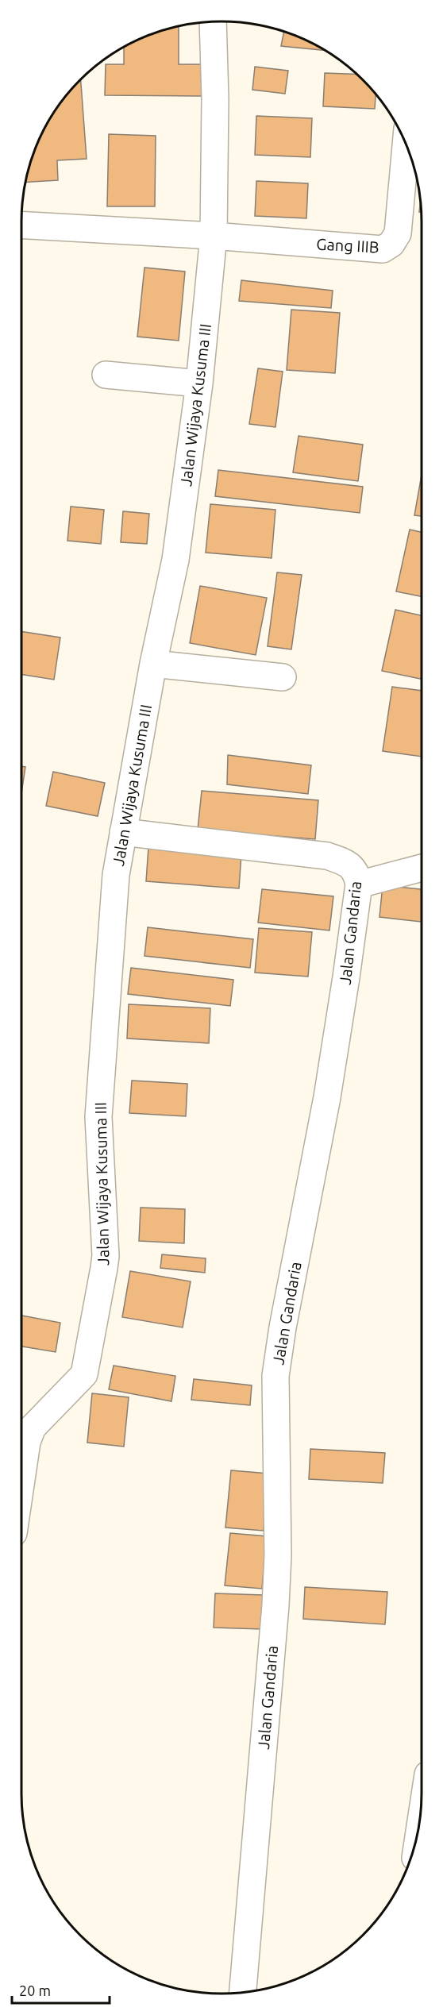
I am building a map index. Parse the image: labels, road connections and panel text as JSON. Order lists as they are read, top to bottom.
{
  "streets": {
    "street": ["Gang IIIB", "Jalan Wijaya Kusuma III", "Jalan Gandaria"]
  },
  "crossings": [
    ["Gang IIIB", "Jalan Wijaya Kusuma III"],
    ["Jalan Wijaya Kusuma III", "Jalan Gandaria"]
  ],
  "scale_bar": "20 m"
}
